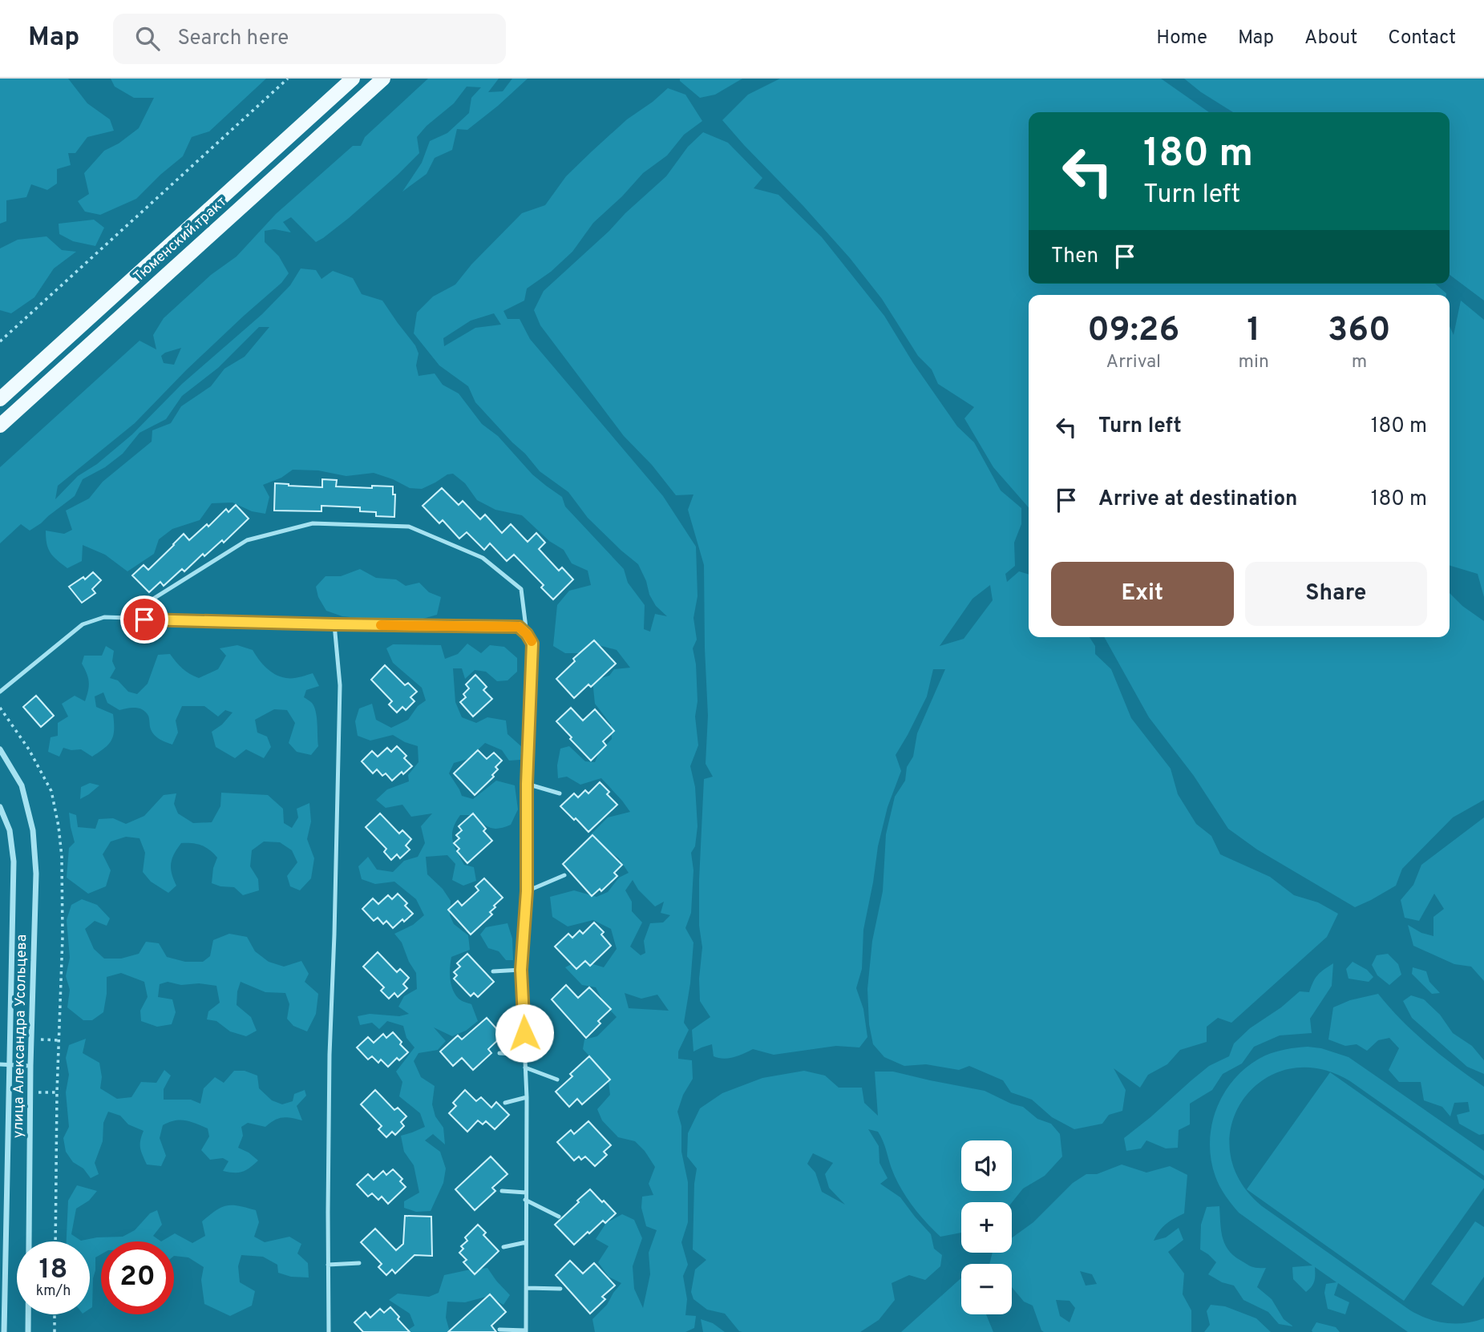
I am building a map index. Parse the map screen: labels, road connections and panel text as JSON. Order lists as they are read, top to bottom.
{
  "streets": {
    "main road": ["Тюменский тракт"],
    "street": ["улица Александра Усольцева"]
  },
  "page": {
    "header": "Map",
    "search": "Search here",
    "nav": [
      "Home",
      "Map",
      "About",
      "Contact"
    ],
    "turn": ["180 m", "Turn left"],
    "then": "Then",
    "eta": [
      "09:26",
      "Arrival",
      "1",
      "min",
      "360",
      "m"
    ],
    "list": [
      {
        "name": "Turn left",
        "value": "180 m"
      },
      {
        "name": "Arrive at destination",
        "value": "180 m"
      }
    ],
    "buttons": ["Exit", "Share"],
    "map_buttons": ["+", "−"],
    "speed": "18 km/h",
    "limit": "20"
  }
}
